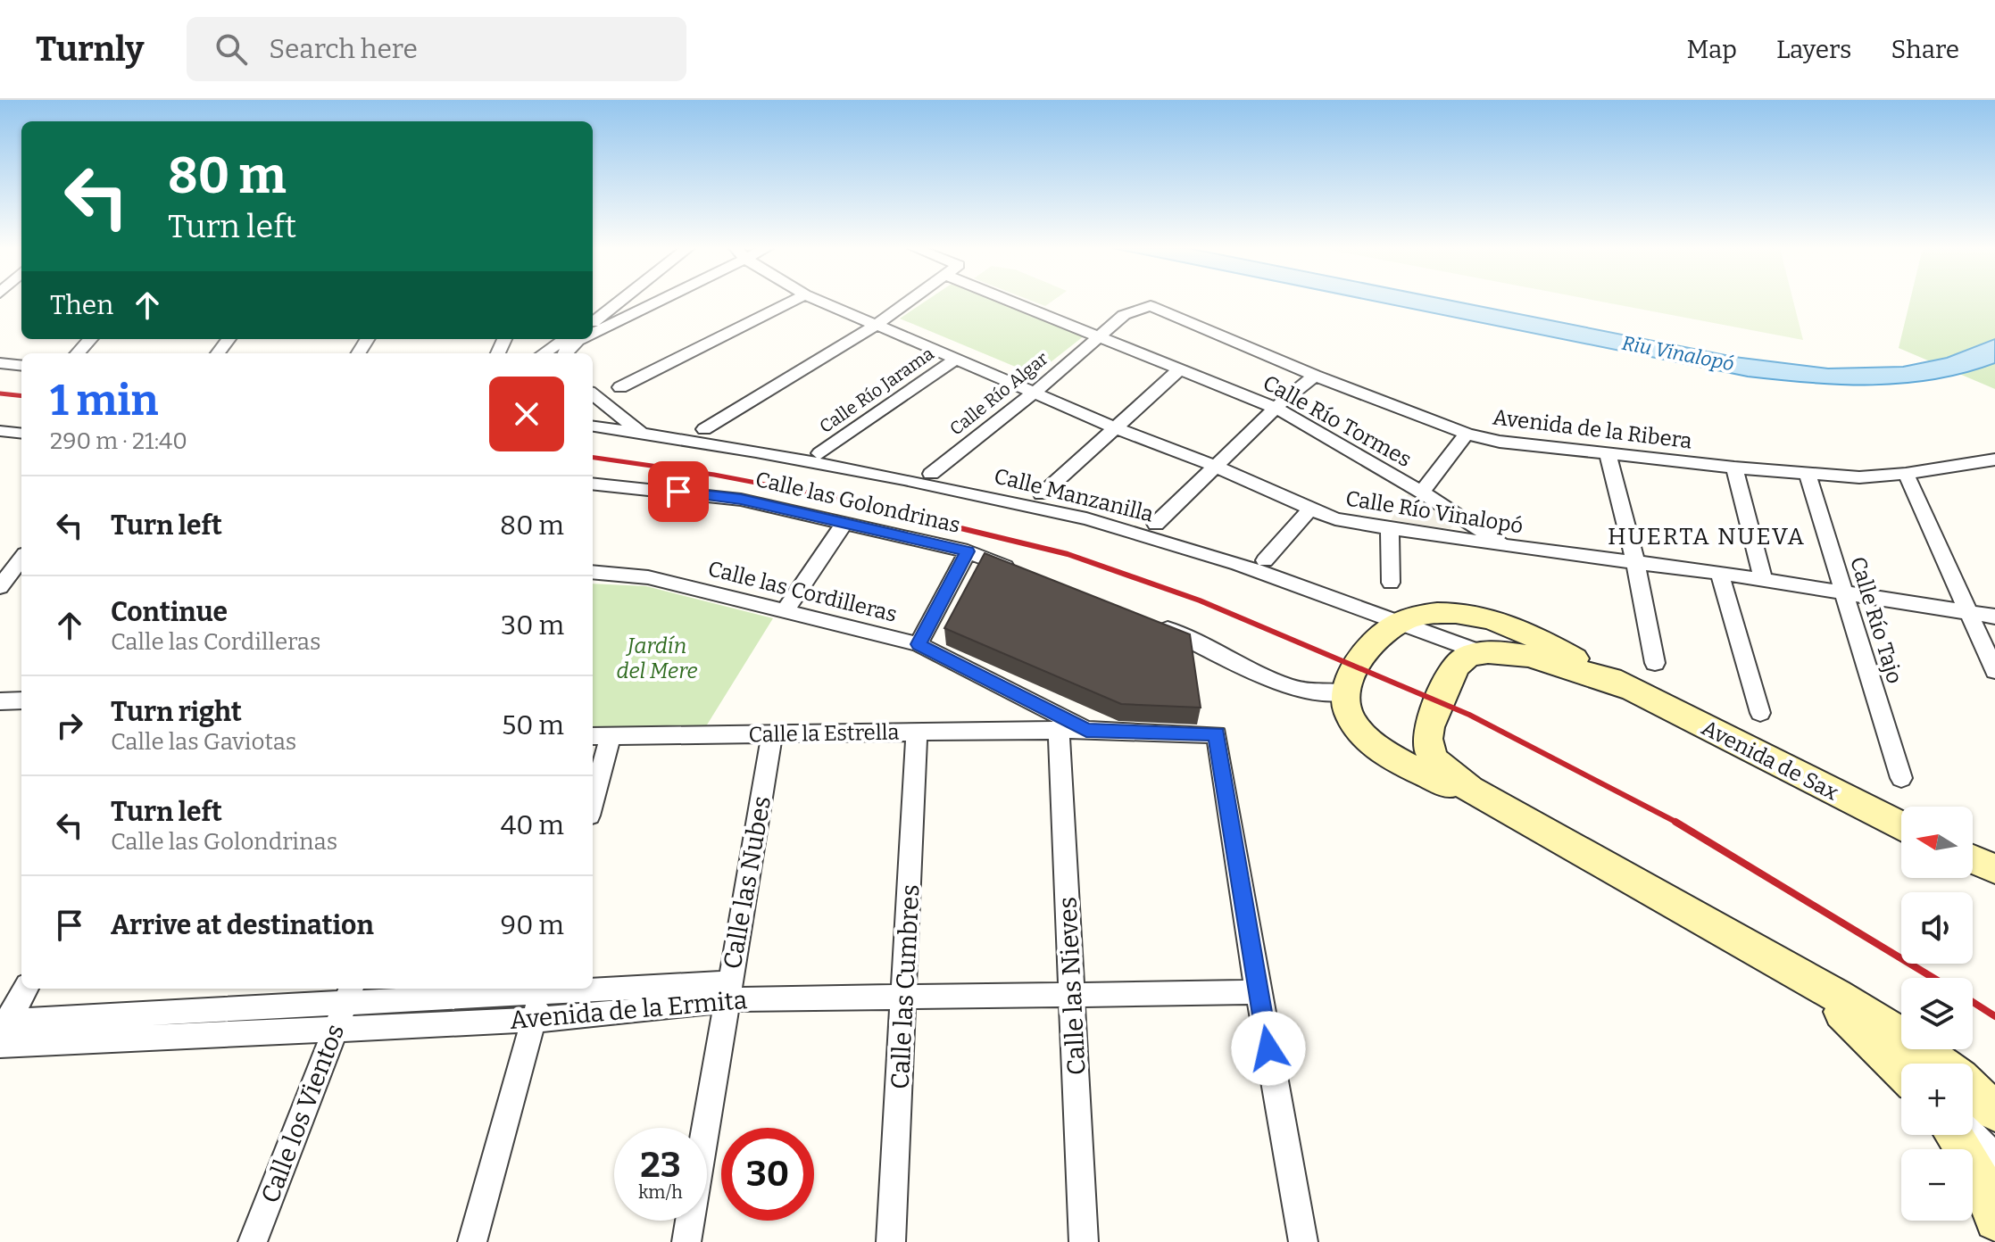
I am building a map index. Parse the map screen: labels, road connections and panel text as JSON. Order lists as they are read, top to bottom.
{
  "streets": {
    "street": [
      "Calle Río Jarama",
      "Calle Río Algar",
      "Calle Río Tormes",
      "Avenida de la Ribera",
      "Calle Manzanilla",
      "Calle las Golondrinas",
      "Calle Río Vinalopó",
      "Calle las Cordilleras",
      "Calle Río Tajo",
      "Calle la Estrella",
      "Avenida de Sax",
      "Calle las Nubes",
      "Calle las Nieves",
      "Calle las Cumbres",
      "Avenida de la Ermita",
      "Calle los Vientos"
    ]
  },
  "crossings": [
    ["Calle Río Jarama", "Calle Río Vinalopó"],
    ["Calle Río Algar", "Calle Río Tormes"],
    ["Calle Río Algar", "Avenida de la Ribera"],
    ["Calle Río Algar", "Calle Río Vinalopó"],
    ["Calle Río Tormes", "Calle Río Vinalopó"],
    ["Avenida de la Ribera", "Calle Río Tajo"],
    ["Calle Río Vinalopó", "Calle Río Tajo"],
    ["Calle la Estrella", "Calle las Nubes"],
    ["Calle la Estrella", "Calle las Nieves"],
    ["Calle la Estrella", "Calle las Cumbres"],
    ["Calle las Nubes", "Avenida de la Ermita"],
    ["Calle las Nieves", "Avenida de la Ermita"],
    ["Calle las Cumbres", "Avenida de la Ermita"],
    ["Avenida de la Ermita", "Calle los Vientos"]
  ],
  "districts": ["HUERTA NUEVA"],
  "water": ["Riu Vinalopó"],
  "parks": ["Jardín del Mere"],
  "north": "left",
  "page": {
    "header": "Turnly",
    "search": "Search here",
    "nav": ["Map", "Layers", "Share"],
    "turn": ["80 m", "Turn left"],
    "then": "Then",
    "heading": ["1 min", "290 m · 21:40"],
    "list": [
      {
        "name": "Turn left",
        "value": "80 m"
      },
      {
        "name": "Continue",
        "note": "Calle las Cordilleras",
        "value": "30 m"
      },
      {
        "name": "Turn right",
        "note": "Calle las Gaviotas",
        "value": "50 m"
      },
      {
        "name": "Turn left",
        "note": "Calle las Golondrinas",
        "value": "40 m"
      },
      {
        "name": "Arrive at destination",
        "value": "90 m"
      }
    ],
    "map_buttons": ["+", "−"],
    "speed": "23 km/h",
    "limit": "30"
  }
}
